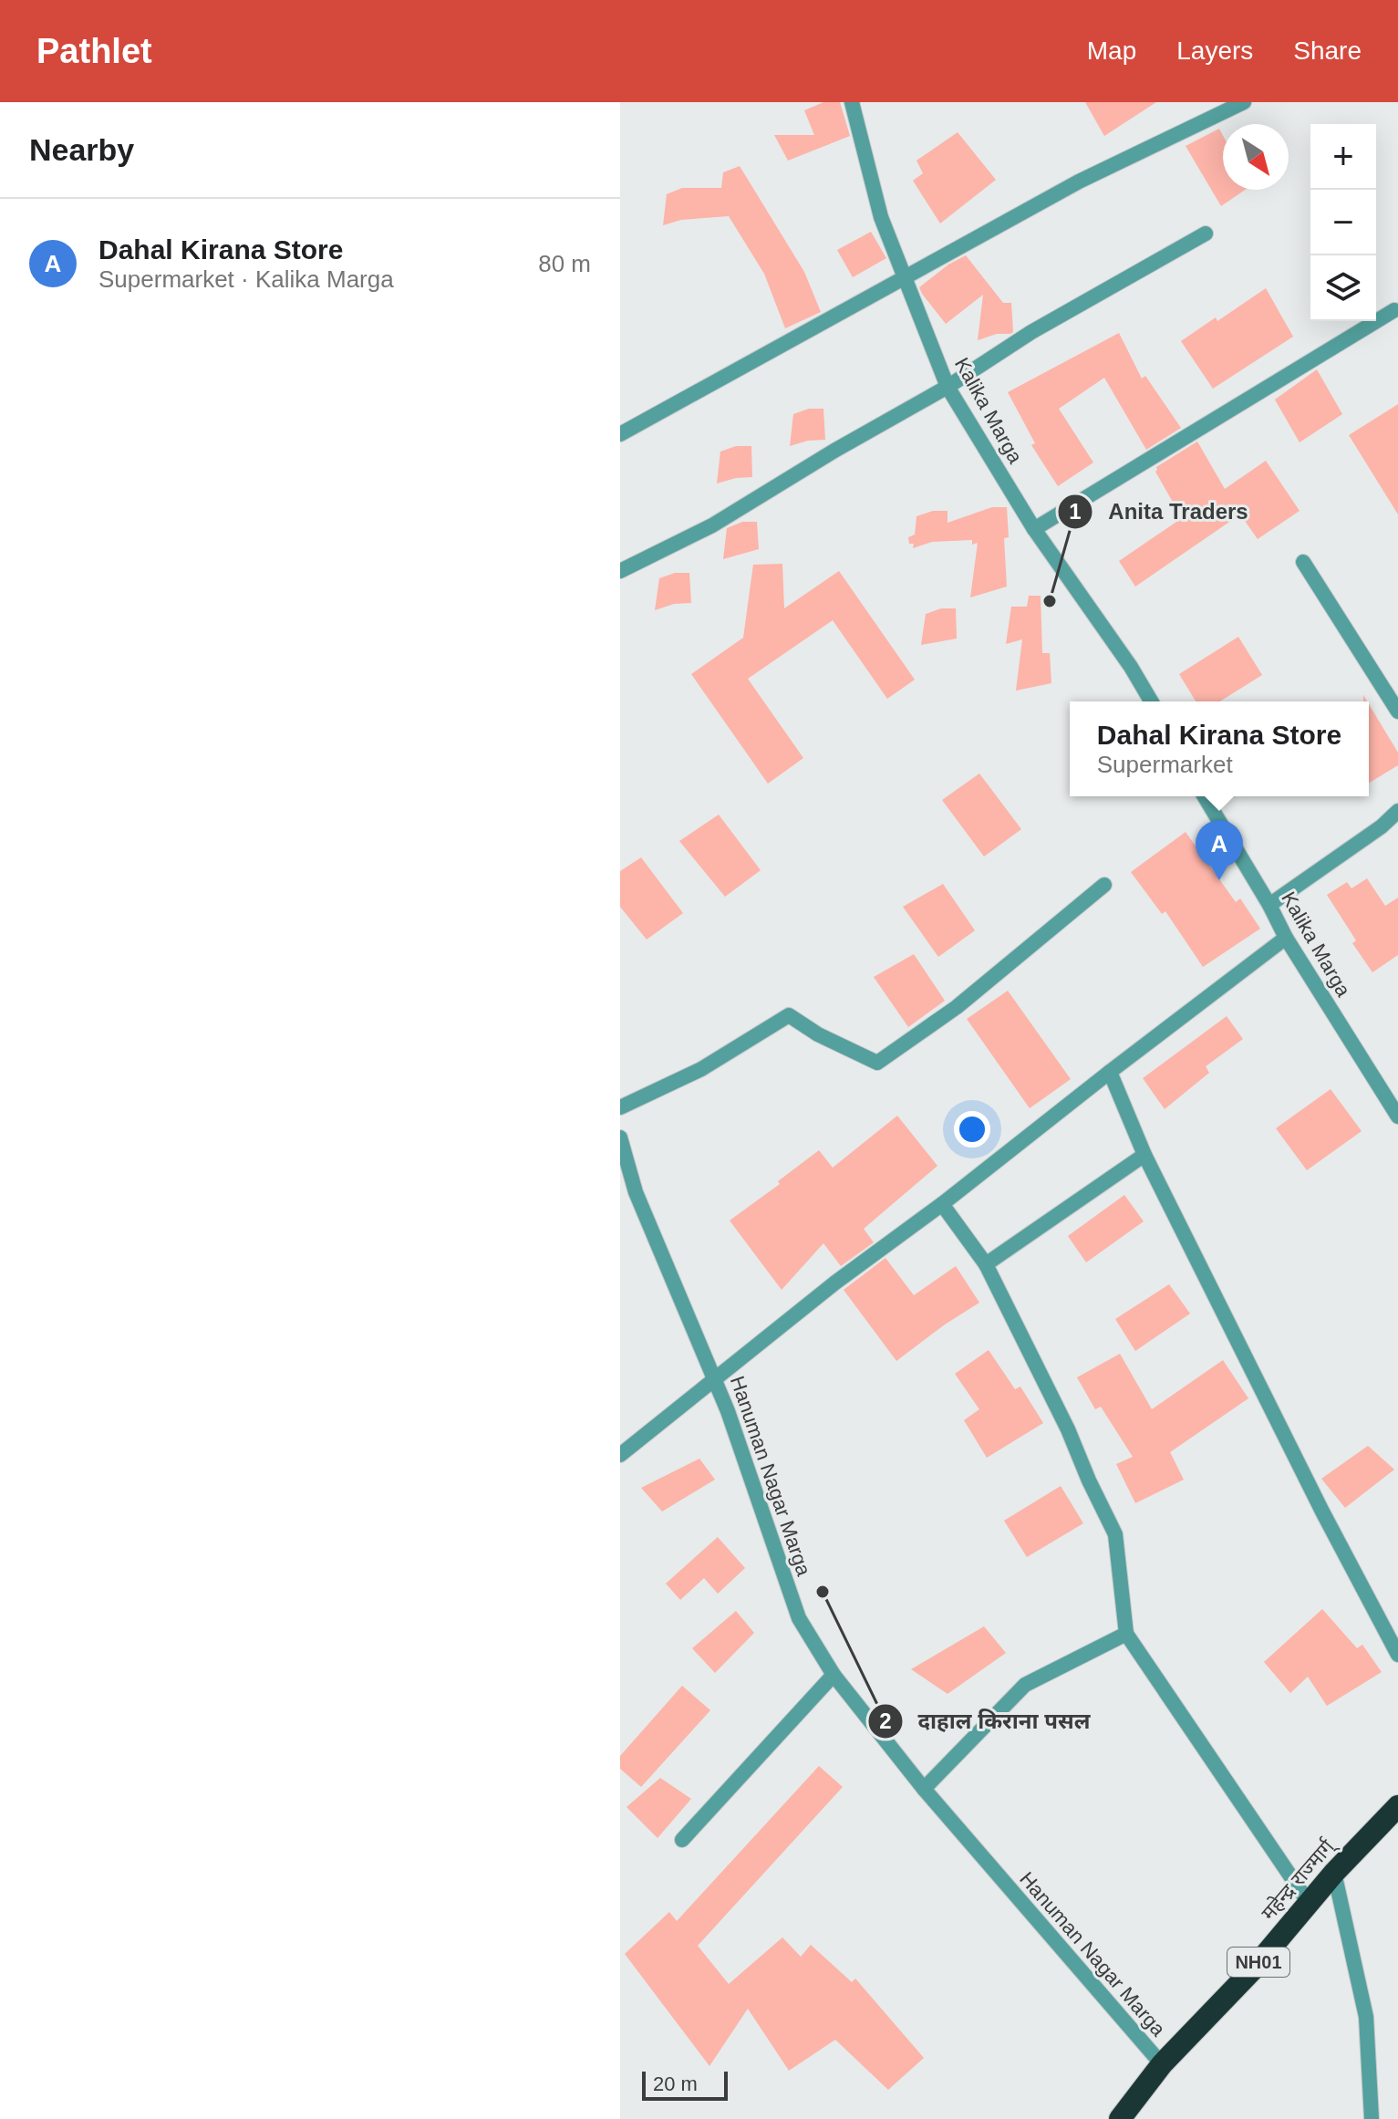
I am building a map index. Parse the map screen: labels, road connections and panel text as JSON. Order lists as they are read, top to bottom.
{
  "streets": {
    "highway": ["महेन्द्र राज्मार्ग्", "NH01"],
    "street": ["Kalika Marga", "Hanuman Nagar Marga"]
  },
  "crossings": [
    ["Hanuman Nagar Marga", "महेन्द्र राज्मार्ग्"]
  ],
  "places": ["Anita Traders", "दाहाल किराना पसल"],
  "scale_bar": "20 m",
  "north": "bottom right",
  "page": {
    "header": "Pathlet",
    "nav": ["Map", "Layers", "Share"],
    "heading": "Nearby",
    "map_buttons": ["+", "−"],
    "list": [
      {
        "mark": "A",
        "name": "Dahal Kirana Store",
        "note": "Supermarket · Kalika Marga",
        "value": "80 m"
      }
    ],
    "popup": ["Dahal Kirana Store", "Supermarket"],
    "pins": "A",
    "scale": "20 m"
  }
}
